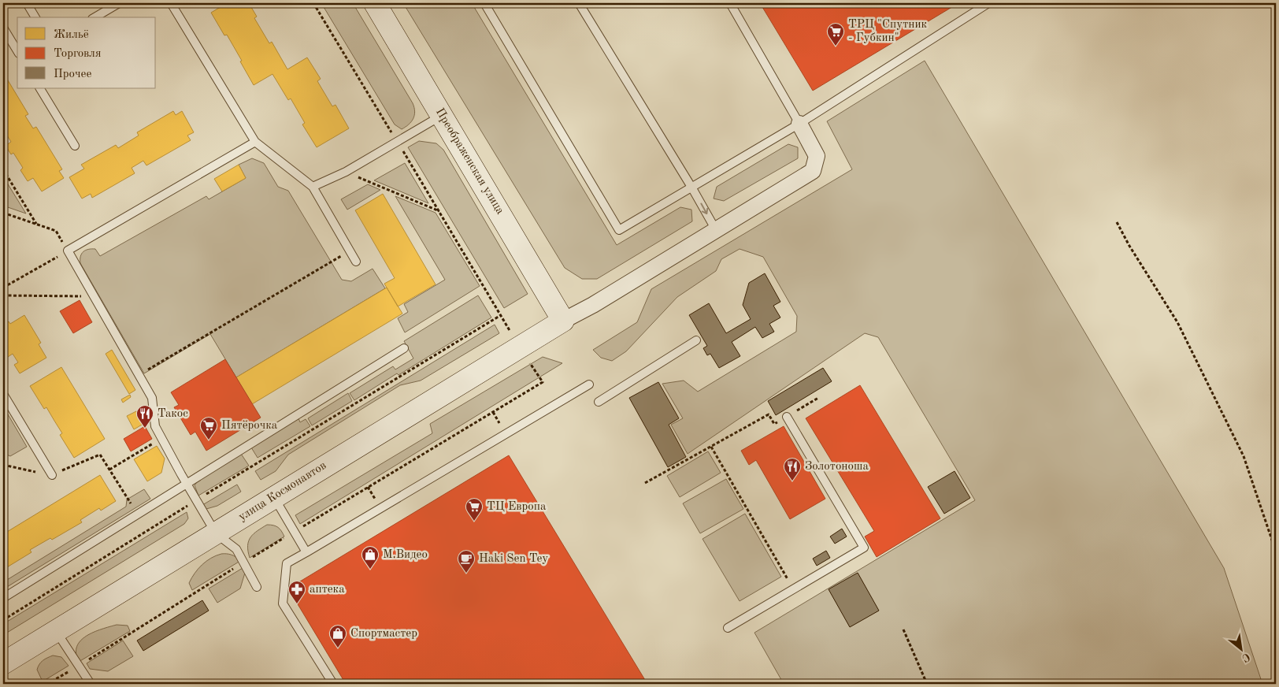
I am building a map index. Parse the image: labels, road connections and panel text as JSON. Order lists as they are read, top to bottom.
{
  "streets": {
    "main road": ["Преображенская улица", "улица Космонавтов"]
  },
  "crossings": [
    ["Преображенская улица", "улица Космонавтов"]
  ],
  "places": {
    "supermarket": ["ТРЦ \"Спутник - Губкин\"", "Пятёрочка", "ТЦ Европа"],
    "restaurant": ["Такос", "Золотоноша"],
    "shop": ["М.Видео", "Спортмастер"],
    "cafe": ["Haki Sen Tey"],
    "pharmacy": ["аптека"]
  },
  "legend": ["Жильё", "Торговля", "Прочее"],
  "north": "bottom right"
}
